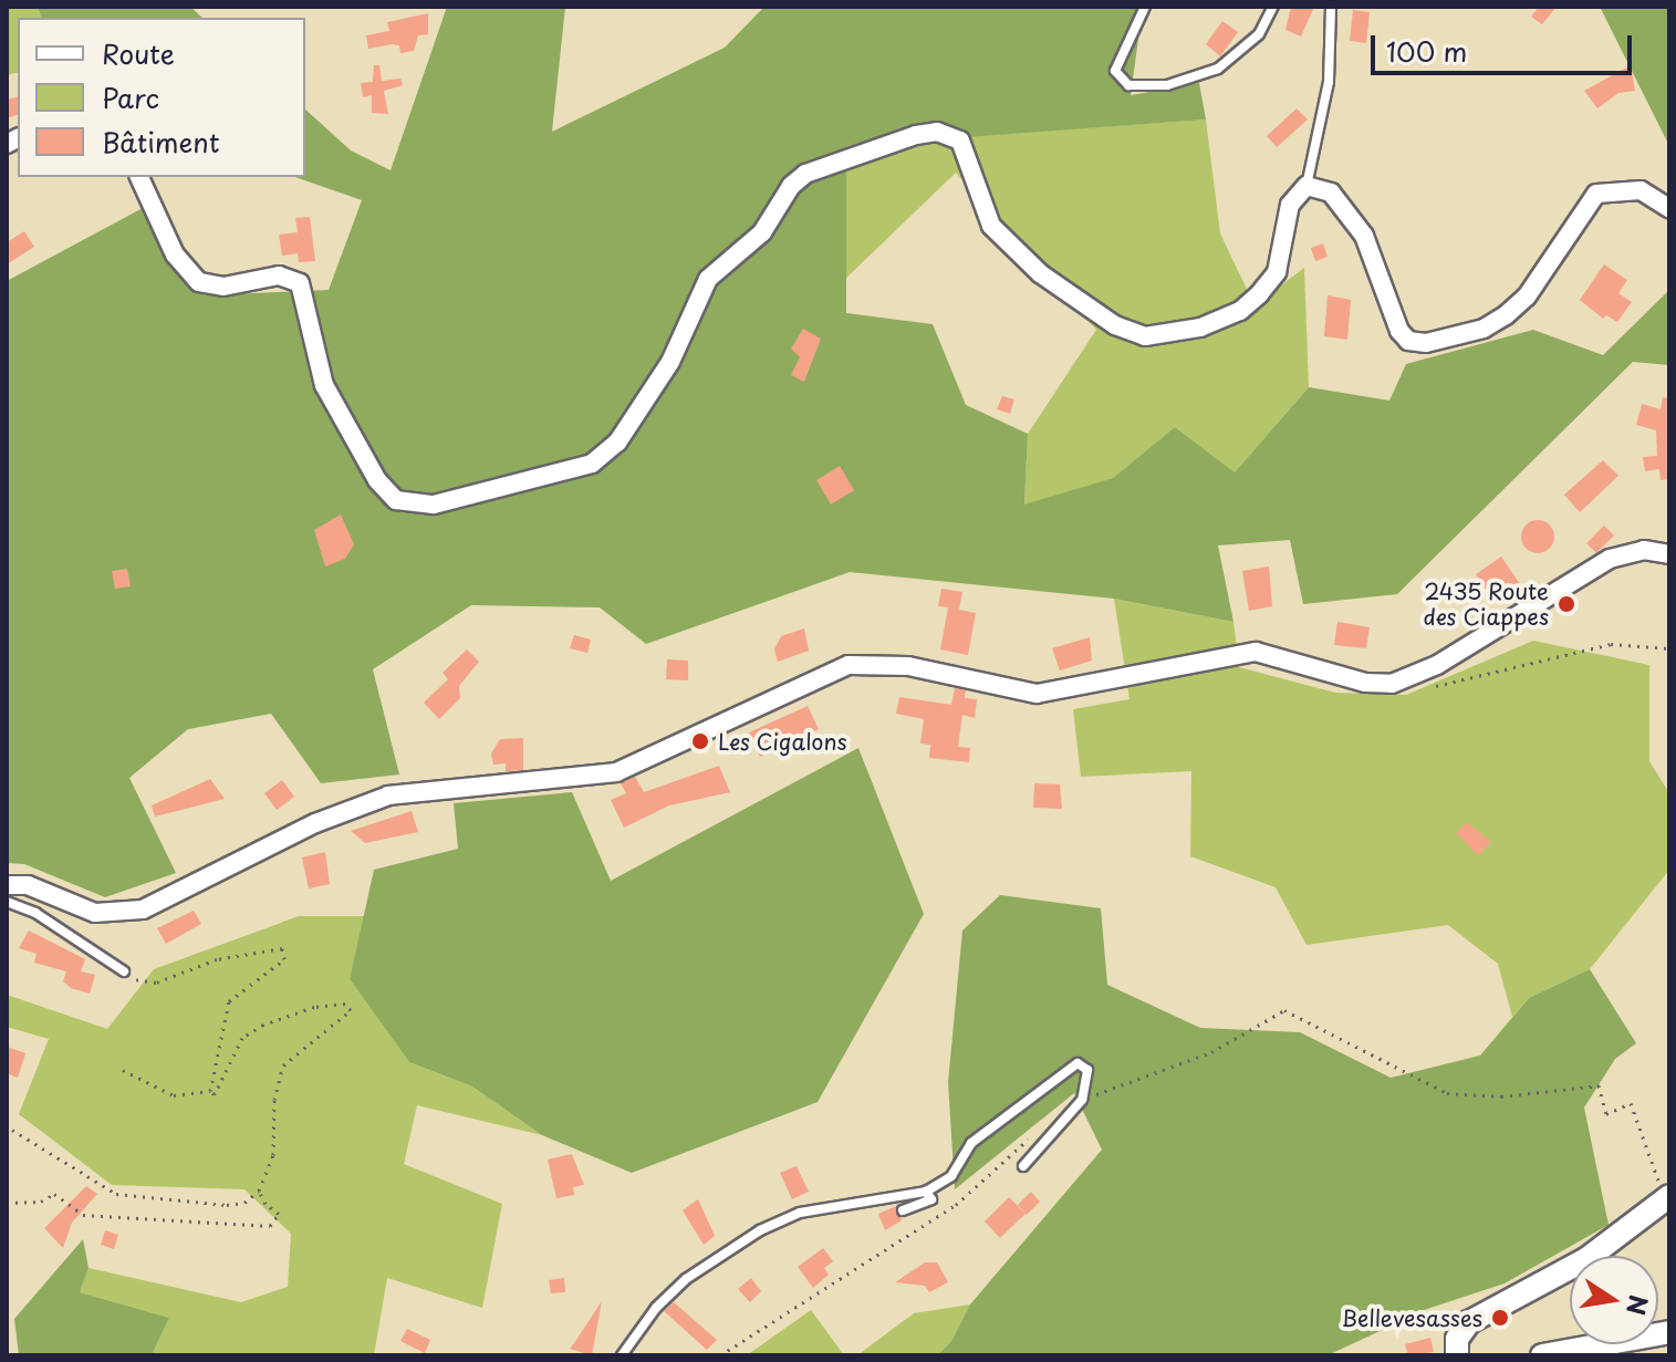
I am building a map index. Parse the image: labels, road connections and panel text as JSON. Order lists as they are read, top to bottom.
{
  "places": ["2435 Route des Ciappes", "Les Cigalons", "Bellevesasses"],
  "legend": ["Route", "Parc", "Bâtiment"],
  "scale_bar": "100 m",
  "north": "right"
}
